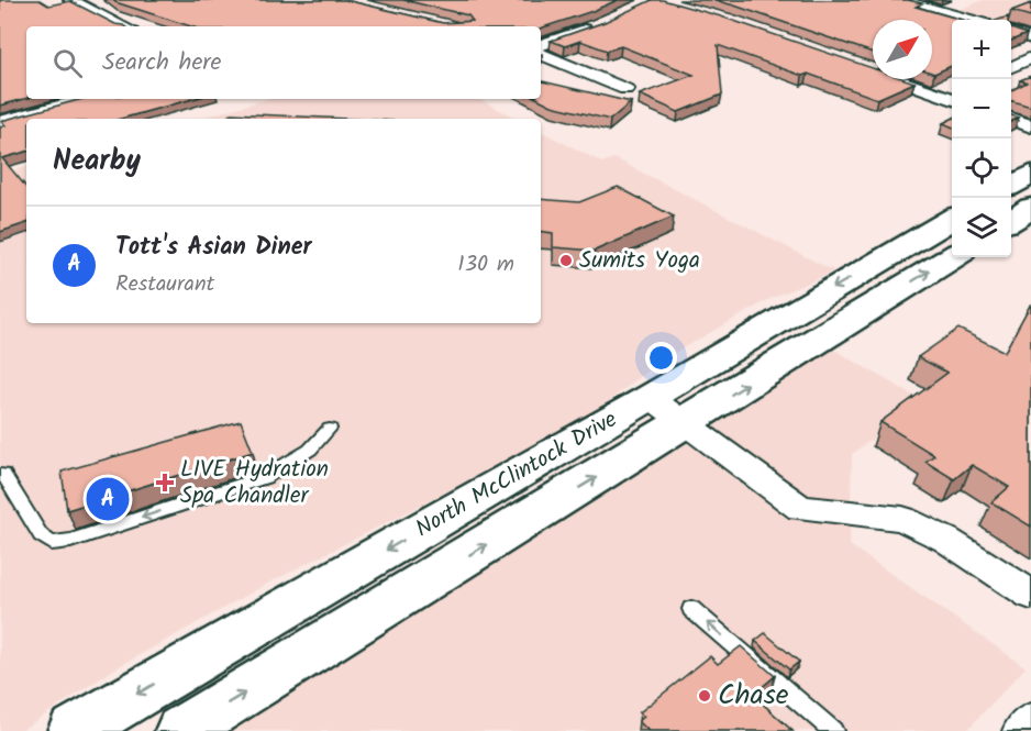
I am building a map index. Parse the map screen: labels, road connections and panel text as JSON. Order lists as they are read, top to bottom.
{
  "streets": {
    "main road": ["North McClintock Drive"]
  },
  "places": {
    "other": ["Sumits Yoga", "Chase"],
    "health": ["LIVE Hydration Spa Chandler"]
  },
  "north": "top right",
  "page": {
    "map_buttons": ["+", "−"],
    "search": "Search here",
    "heading": "Nearby",
    "list": [
      {
        "mark": "A",
        "name": "Tott's Asian Diner",
        "note": "Restaurant",
        "value": "130 m"
      }
    ],
    "pins": "A"
  }
}
